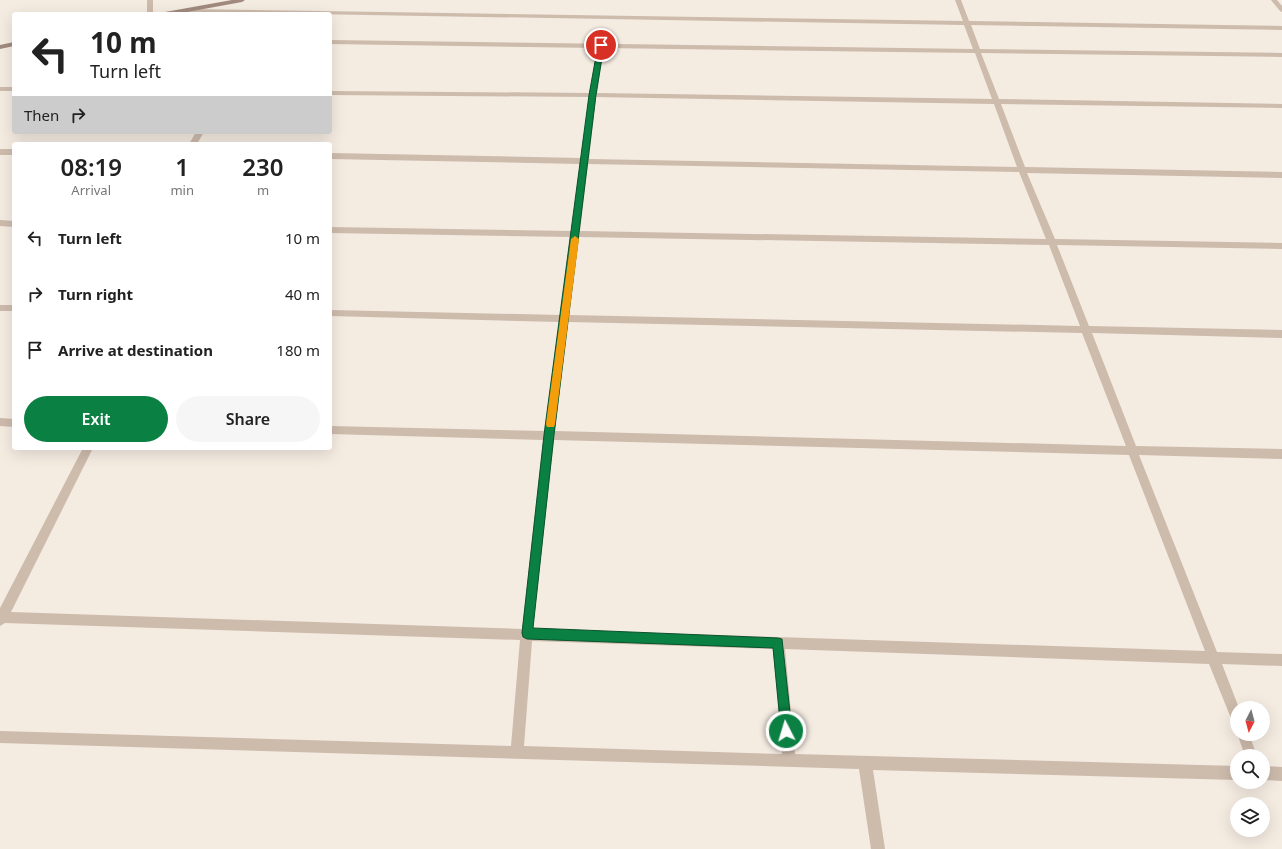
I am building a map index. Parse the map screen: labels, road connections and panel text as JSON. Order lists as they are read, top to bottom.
{
  "north": "bottom",
  "page": {
    "turn": ["10 m", "Turn left"],
    "then": "Then",
    "eta": [
      "08:19",
      "Arrival",
      "1",
      "min",
      "230",
      "m"
    ],
    "list": [
      {
        "name": "Turn left",
        "value": "10 m"
      },
      {
        "name": "Turn right",
        "value": "40 m"
      },
      {
        "name": "Arrive at destination",
        "value": "180 m"
      }
    ],
    "buttons": ["Exit", "Share"]
  }
}
